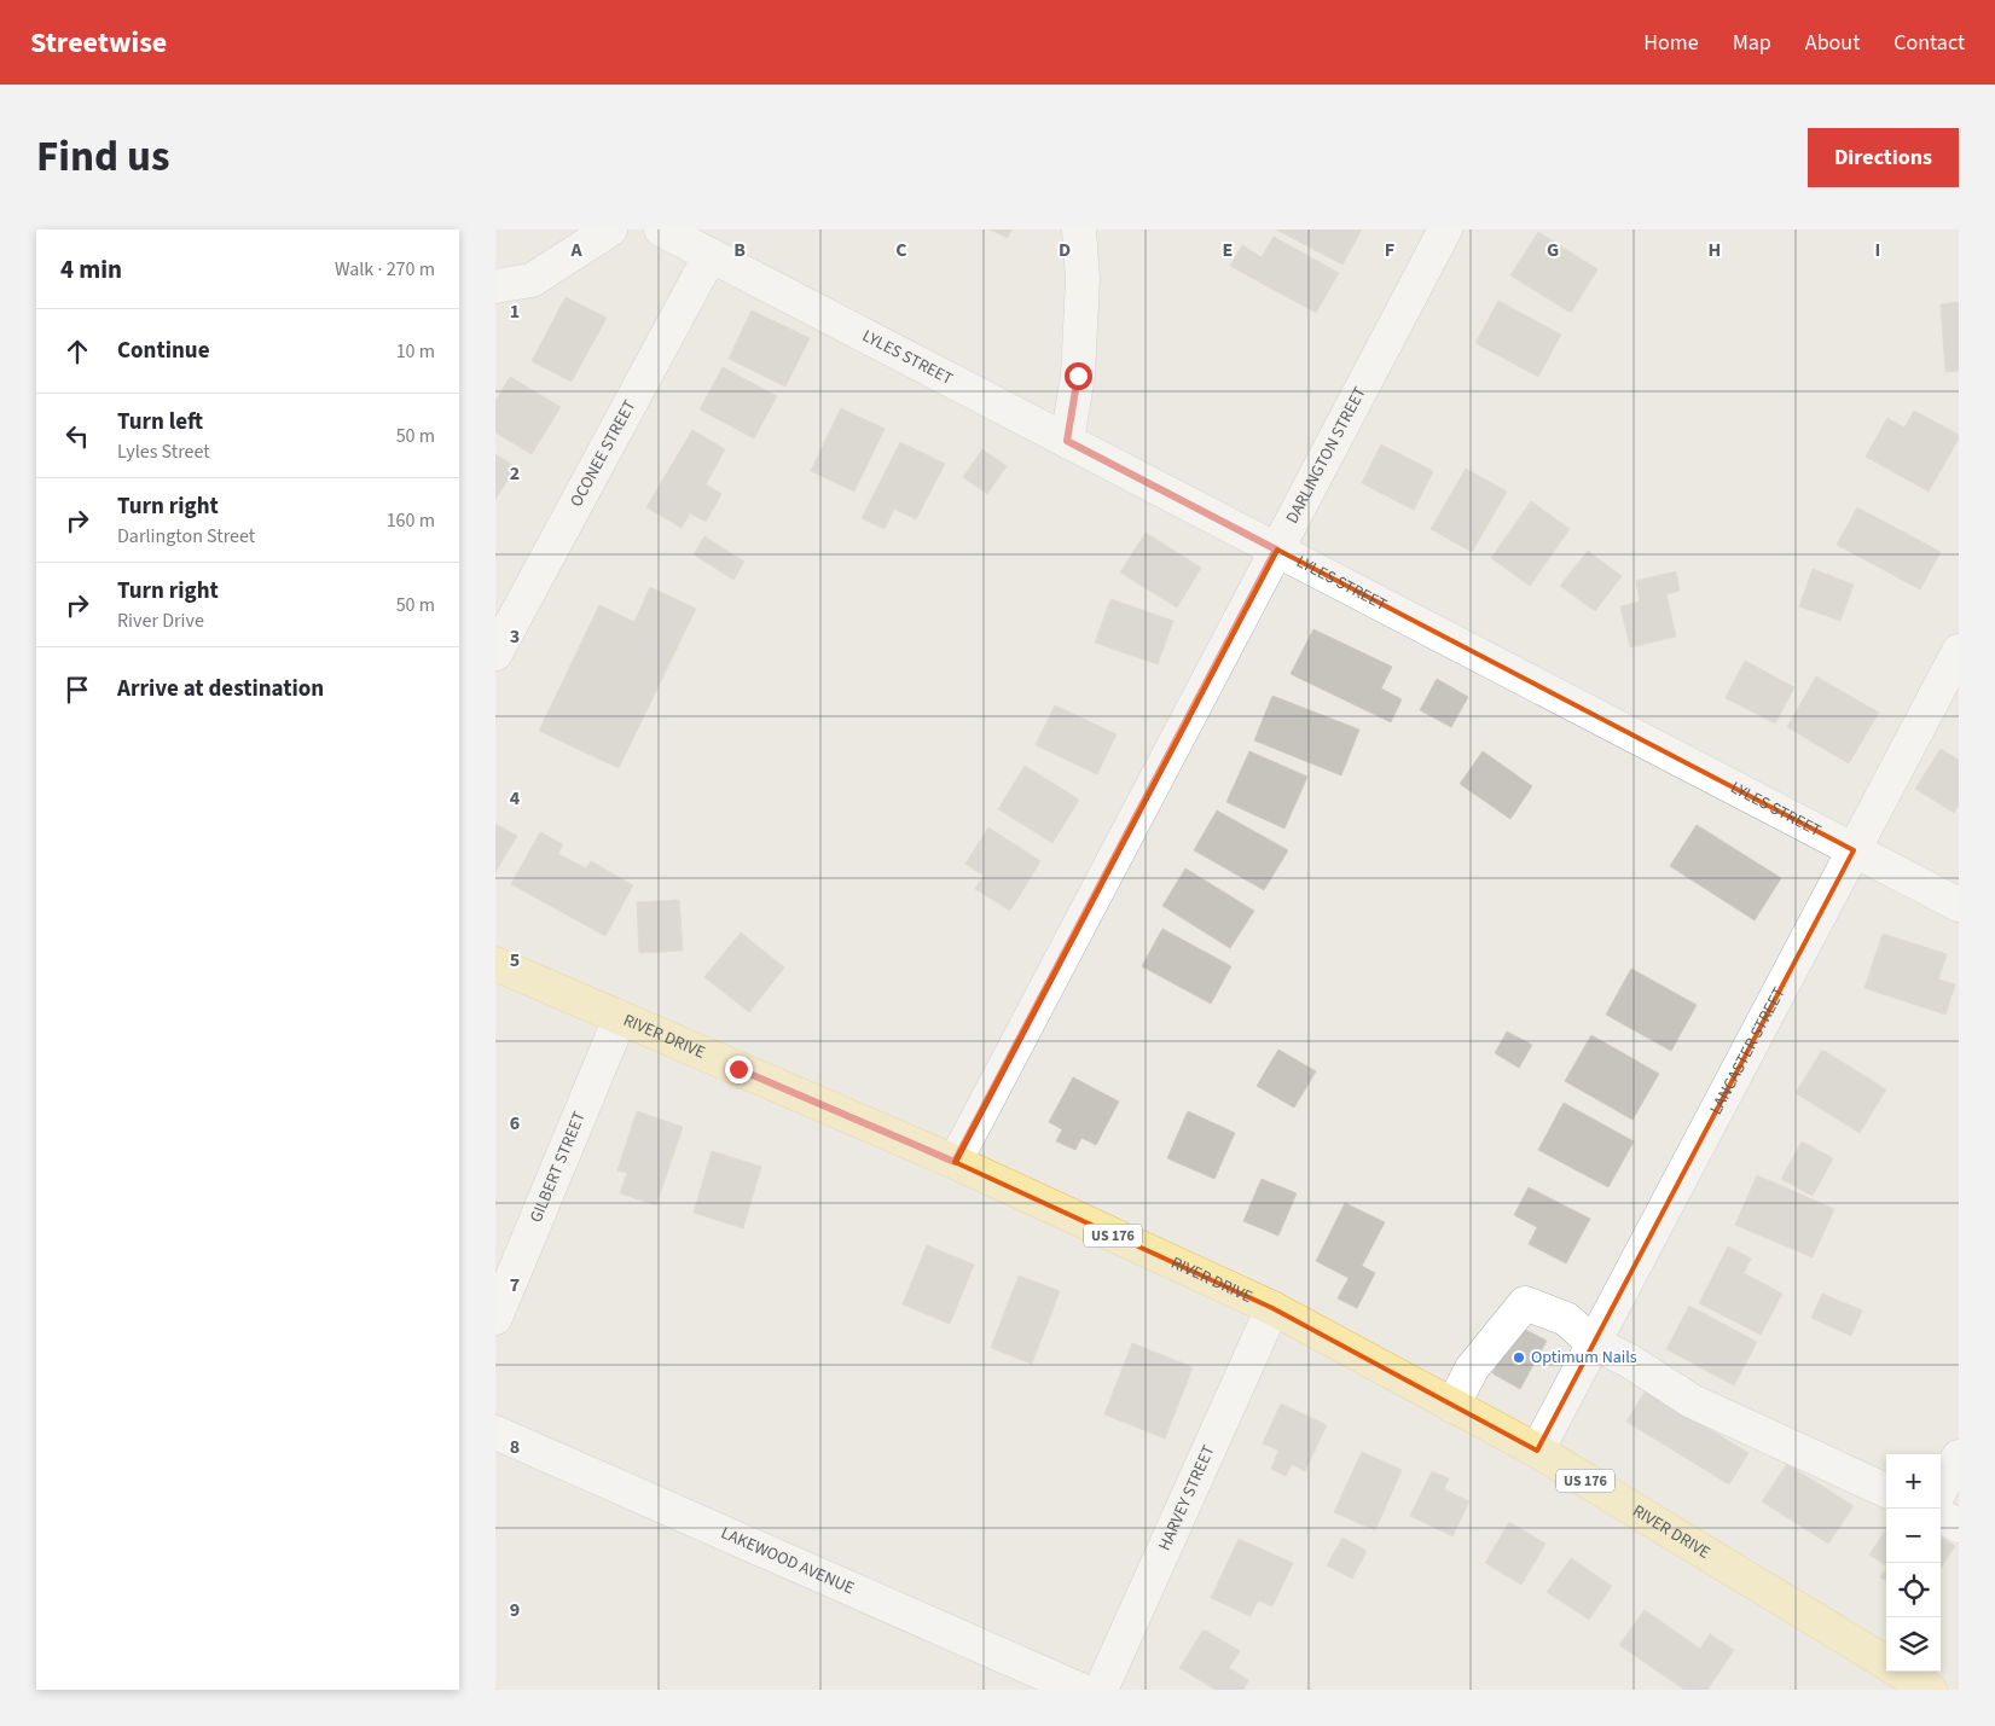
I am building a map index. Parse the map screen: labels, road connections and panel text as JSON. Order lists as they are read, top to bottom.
{
  "streets": {
    "main road": ["RIVER DRIVE", "US 176"],
    "street": [
      "LYLES STREET",
      "OCONEE STREET",
      "DARLINGTON STREET",
      "LANCASTER STREET",
      "GILBERT STREET",
      "HARVEY STREET",
      "LAKEWOOD AVENUE"
    ]
  },
  "crossings": [
    ["LYLES STREET", "OCONEE STREET"],
    ["LYLES STREET", "DARLINGTON STREET"],
    ["LYLES STREET", "LANCASTER STREET"],
    ["DARLINGTON STREET", "RIVER DRIVE"],
    ["RIVER DRIVE", "LANCASTER STREET"],
    ["RIVER DRIVE", "GILBERT STREET"],
    ["RIVER DRIVE", "HARVEY STREET"]
  ],
  "places": ["Optimum Nails"],
  "page": {
    "header": "Streetwise",
    "nav": [
      "Home",
      "Map",
      "About",
      "Contact"
    ],
    "title": "Find us",
    "buttons": "Directions",
    "heading": ["4 min", "Walk · 270 m"],
    "list": [
      ["Continue", "10 m"],
      ["Turn left", "Lyles Street", "50 m"],
      ["Turn right", "Darlington Street", "160 m"],
      ["Turn right", "River Drive", "50 m"],
      "Arrive at destination"
    ],
    "map_buttons": ["+", "−"]
  },
  "grid": {
    "columns": [
      "A",
      "B",
      "C",
      "D",
      "E",
      "F",
      "G",
      "H",
      "I"
    ],
    "rows": [
      "1",
      "2",
      "3",
      "4",
      "5",
      "6",
      "7",
      "8",
      "9"
    ]
  }
}
